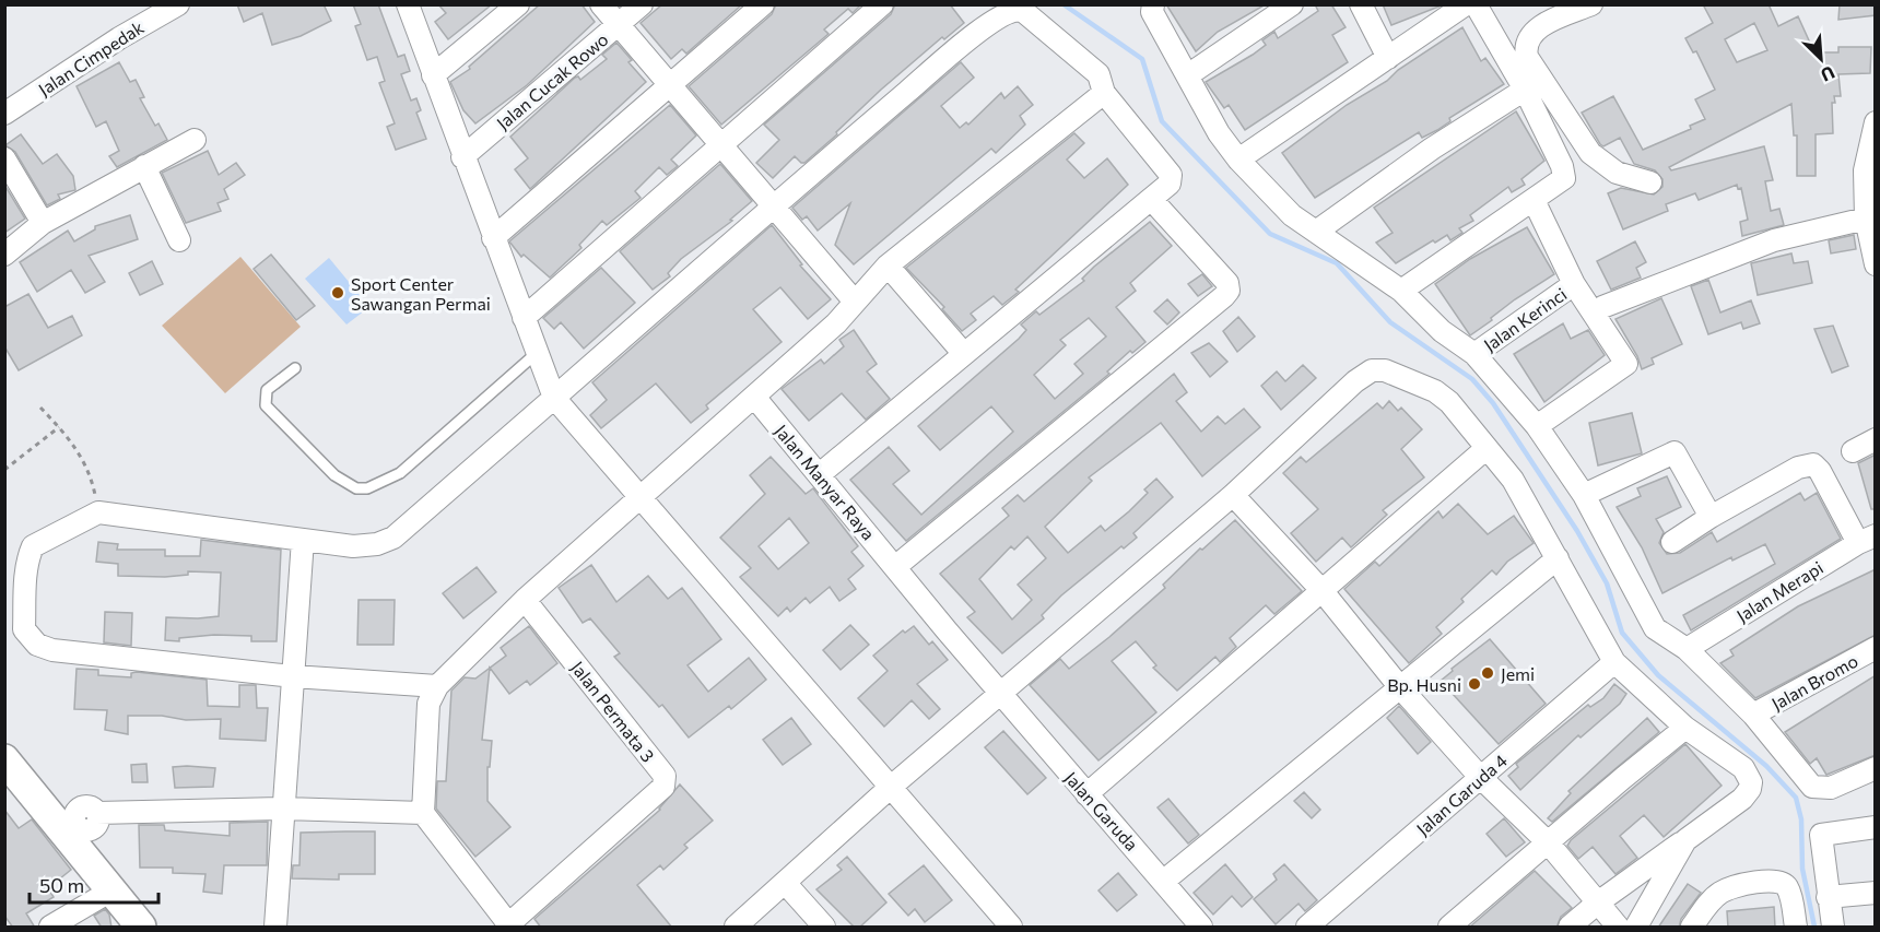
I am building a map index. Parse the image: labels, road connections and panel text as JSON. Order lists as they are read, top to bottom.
{
  "streets": {
    "street": [
      "Jalan Cimpedak",
      "Jalan Cucak Rowo",
      "Jalan Kerinci",
      "Jalan Manyar Raya",
      "Jalan Merapi",
      "Jalan Bromo",
      "Jalan Permata 3",
      "Jalan Garuda 4",
      "Jalan Garuda"
    ]
  },
  "crossings": [
    ["Jalan Manyar Raya", "Jalan Garuda"]
  ],
  "places": ["Sport Center Sawangan Permai", "Jemi", "Bp. Husni"],
  "scale_bar": "50 m",
  "north": "bottom right"
}
